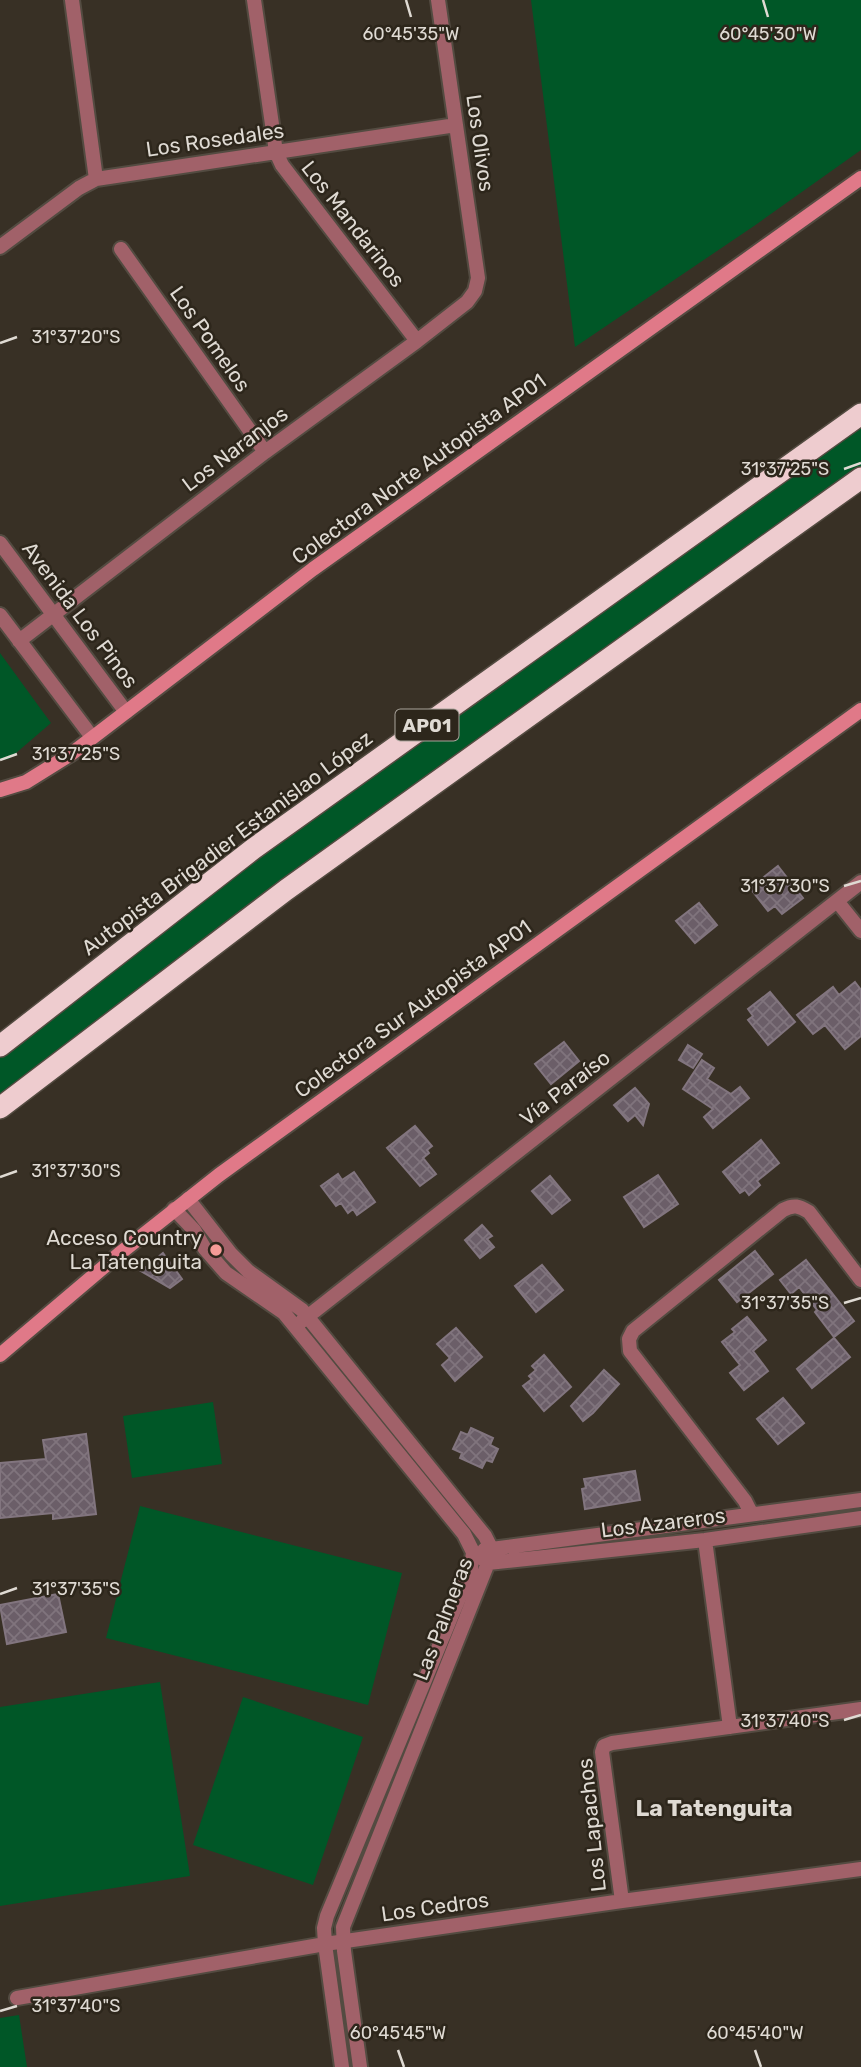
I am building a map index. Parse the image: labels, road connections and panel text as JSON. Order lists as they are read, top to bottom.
{
  "streets": {
    "highway": ["AP01", "Autopista Brigadier Estanislao López"],
    "main road": ["Colectora Norte Autopista AP01", "Colectora Sur Autopista AP01"],
    "street": [
      "Los Rosedales",
      "Los Olivos",
      "Los Mandarinos",
      "Los Pomelos",
      "Los Naranjos",
      "Avenida Los Pinos",
      "Vía Paraíso",
      "Los Azareros",
      "Las Palmeras",
      "Los Lapachos",
      "Los Cedros"
    ]
  },
  "crossings": [
    ["Los Rosedales", "Los Olivos"],
    ["Los Rosedales", "Los Mandarinos"],
    ["Los Olivos", "Los Naranjos"],
    ["Los Mandarinos", "Los Naranjos"],
    ["Los Pomelos", "Los Naranjos"],
    ["Los Naranjos", "Avenida Los Pinos"],
    ["Colectora Norte Autopista AP01", "Avenida Los Pinos"],
    ["Colectora Sur Autopista AP01", "Las Palmeras"],
    ["Vía Paraíso", "Las Palmeras"],
    ["Los Azareros", "Las Palmeras"],
    ["Las Palmeras", "Los Cedros"],
    ["Los Lapachos", "Los Cedros"]
  ],
  "districts": ["La Tatenguita"],
  "places": ["Acceso Country La Tatenguita"],
  "coordinates": [
    "60°45'35\"W",
    "60°45'30\"W",
    "31°37'20\"S",
    "31°37'25\"S",
    "31°37'30\"S",
    "31°37'35\"S",
    "31°37'40\"S",
    "60°45'45\"W",
    "60°45'40\"W"
  ]
}
